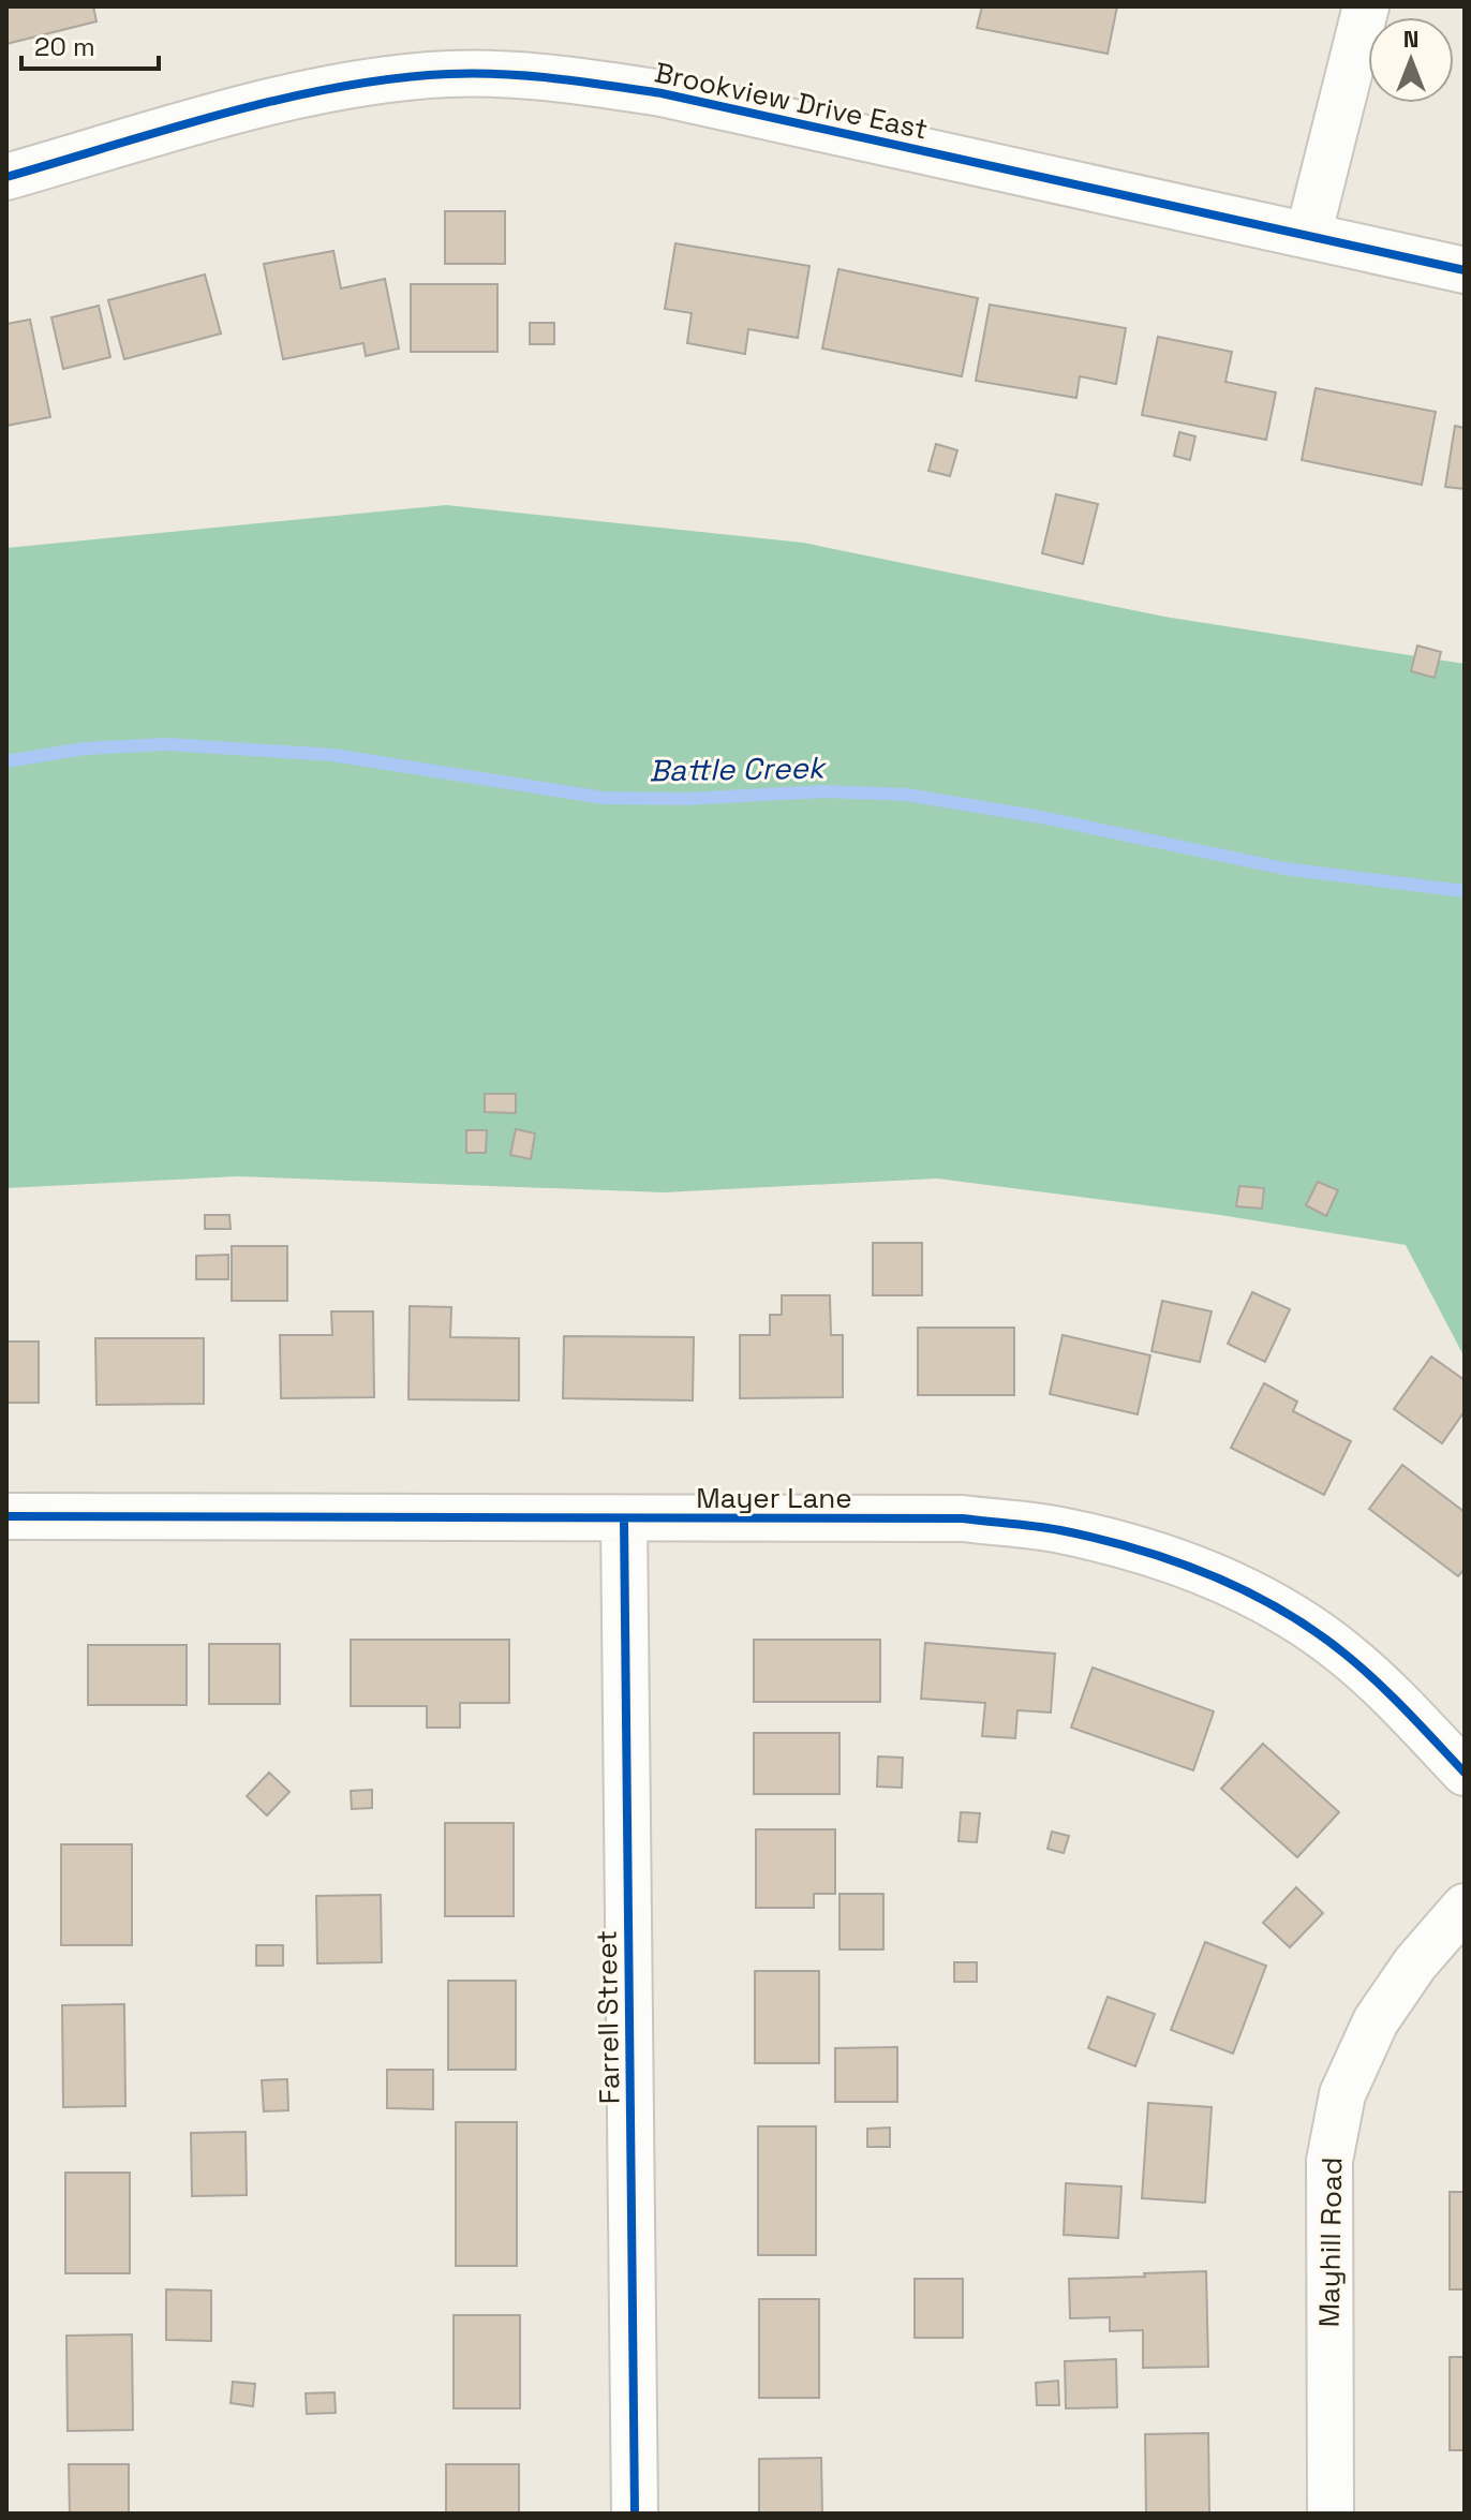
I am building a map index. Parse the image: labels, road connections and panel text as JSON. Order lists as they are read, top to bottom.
{
  "streets": {
    "street": [
      "Brookview Drive East",
      "Mayer Lane",
      "Farrell Street",
      "Mayhill Road"
    ]
  },
  "crossings": [
    ["Mayer Lane", "Farrell Street"]
  ],
  "water": ["Battle Creek"],
  "scale_bar": "20 m",
  "north": "top"
}
